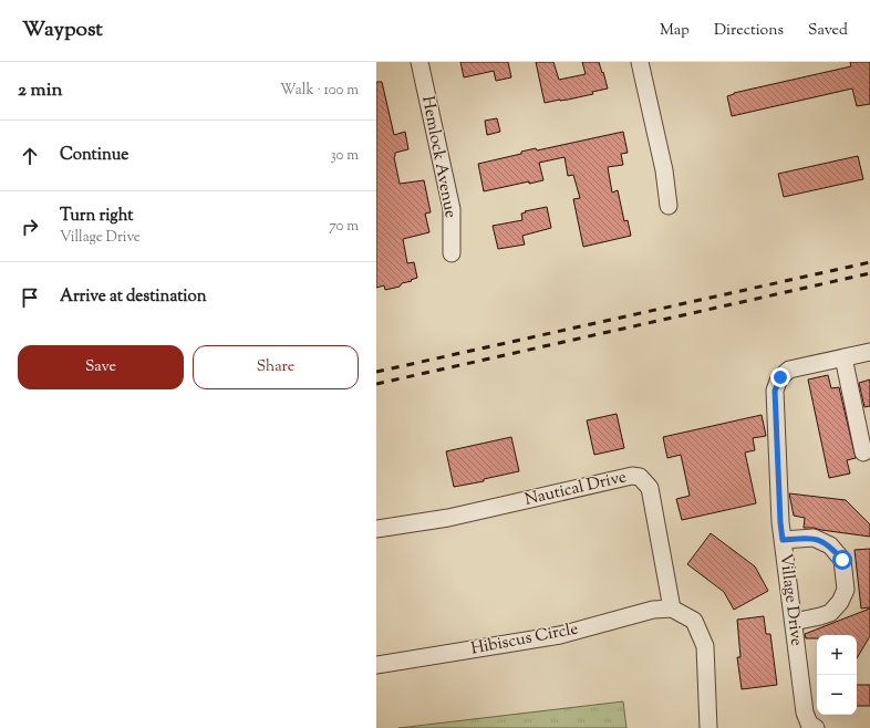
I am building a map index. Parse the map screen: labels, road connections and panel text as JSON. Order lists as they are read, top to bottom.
{
  "streets": {
    "street": [
      "Hemlock Avenue",
      "Nautical Drive",
      "Village Drive",
      "Hibiscus Circle"
    ]
  },
  "crossings": [
    ["Nautical Drive", "Hibiscus Circle"]
  ],
  "page": {
    "header": "Waypost",
    "nav": ["Map", "Directions", "Saved"],
    "heading": ["2 min", "Walk · 100 m"],
    "list": [
      ["Continue", "30 m"],
      ["Turn right", "Village Drive", "70 m"],
      "Arrive at destination"
    ],
    "buttons": ["Save", "Share"],
    "map_buttons": ["+", "−"]
  }
}
